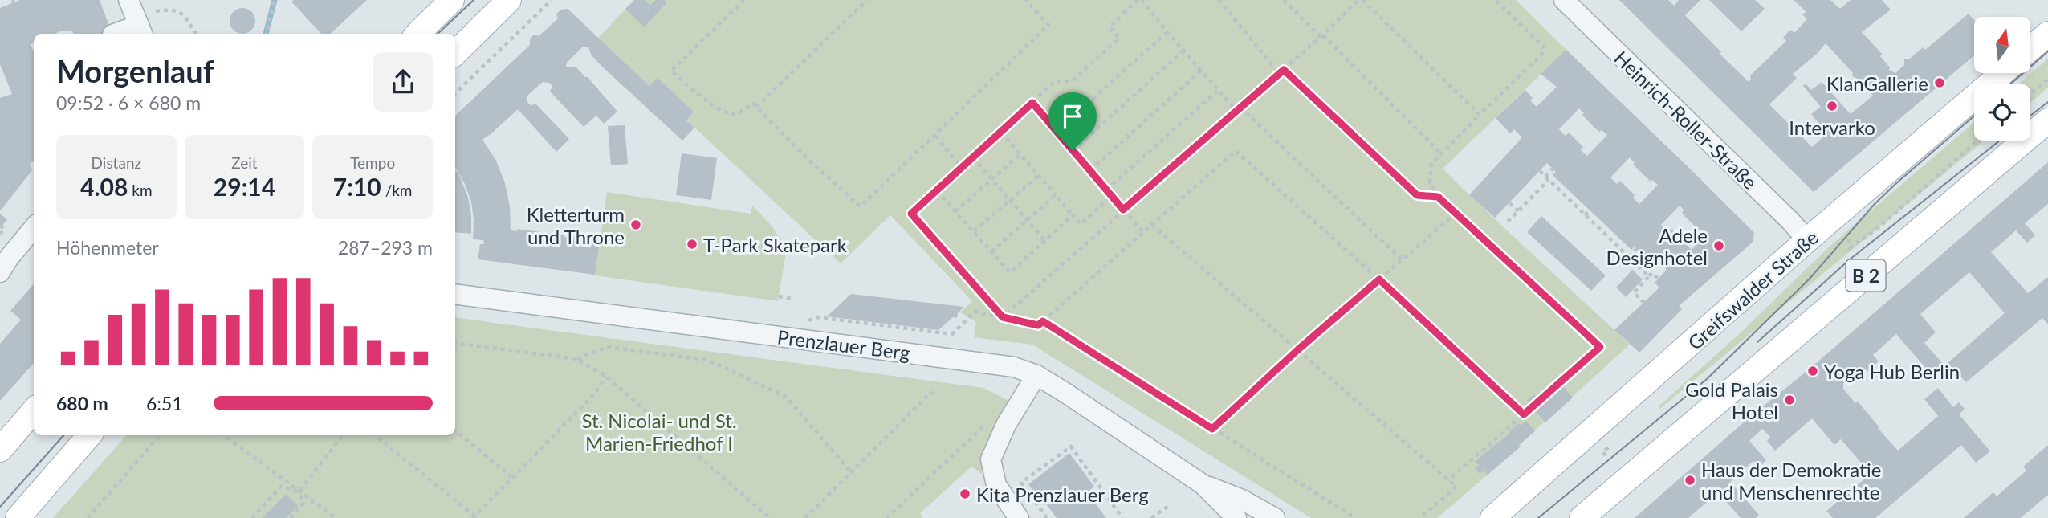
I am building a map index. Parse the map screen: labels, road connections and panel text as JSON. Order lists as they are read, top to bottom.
{
  "streets": {
    "main road": ["B 2", "Greifswalder Straße"],
    "street": ["Heinrich-Roller-Straße", "Prenzlauer Berg"]
  },
  "crossings": [
    ["Heinrich-Roller-Straße", "Greifswalder Straße"]
  ],
  "parks": ["St. Nicolai- und St. Marien-Friedhof I"],
  "places": [
    "KlanGallerie",
    "Intervarko",
    "Kletterturm und Throne",
    "T-Park Skatepark",
    "Adele Designhotel",
    "Yoga Hub Berlin",
    "Gold Palais Hotel",
    "Haus der Demokratie und Menschenrechte",
    "Kita Prenzlauer Berg"
  ],
  "north": "top",
  "page": {
    "heading": ["Morgenlauf", "09:52 · 6 × 680 m"],
    "stats": [
      ["Distanz", "4.08 km"],
      ["Zeit", "29:14"],
      ["Tempo", "7:10 /km"]
    ],
    "chart": ["Höhenmeter", "287–293 m"],
    "list": [
      {
        "name": "680 m",
        "note": "6:51"
      }
    ]
  }
}
